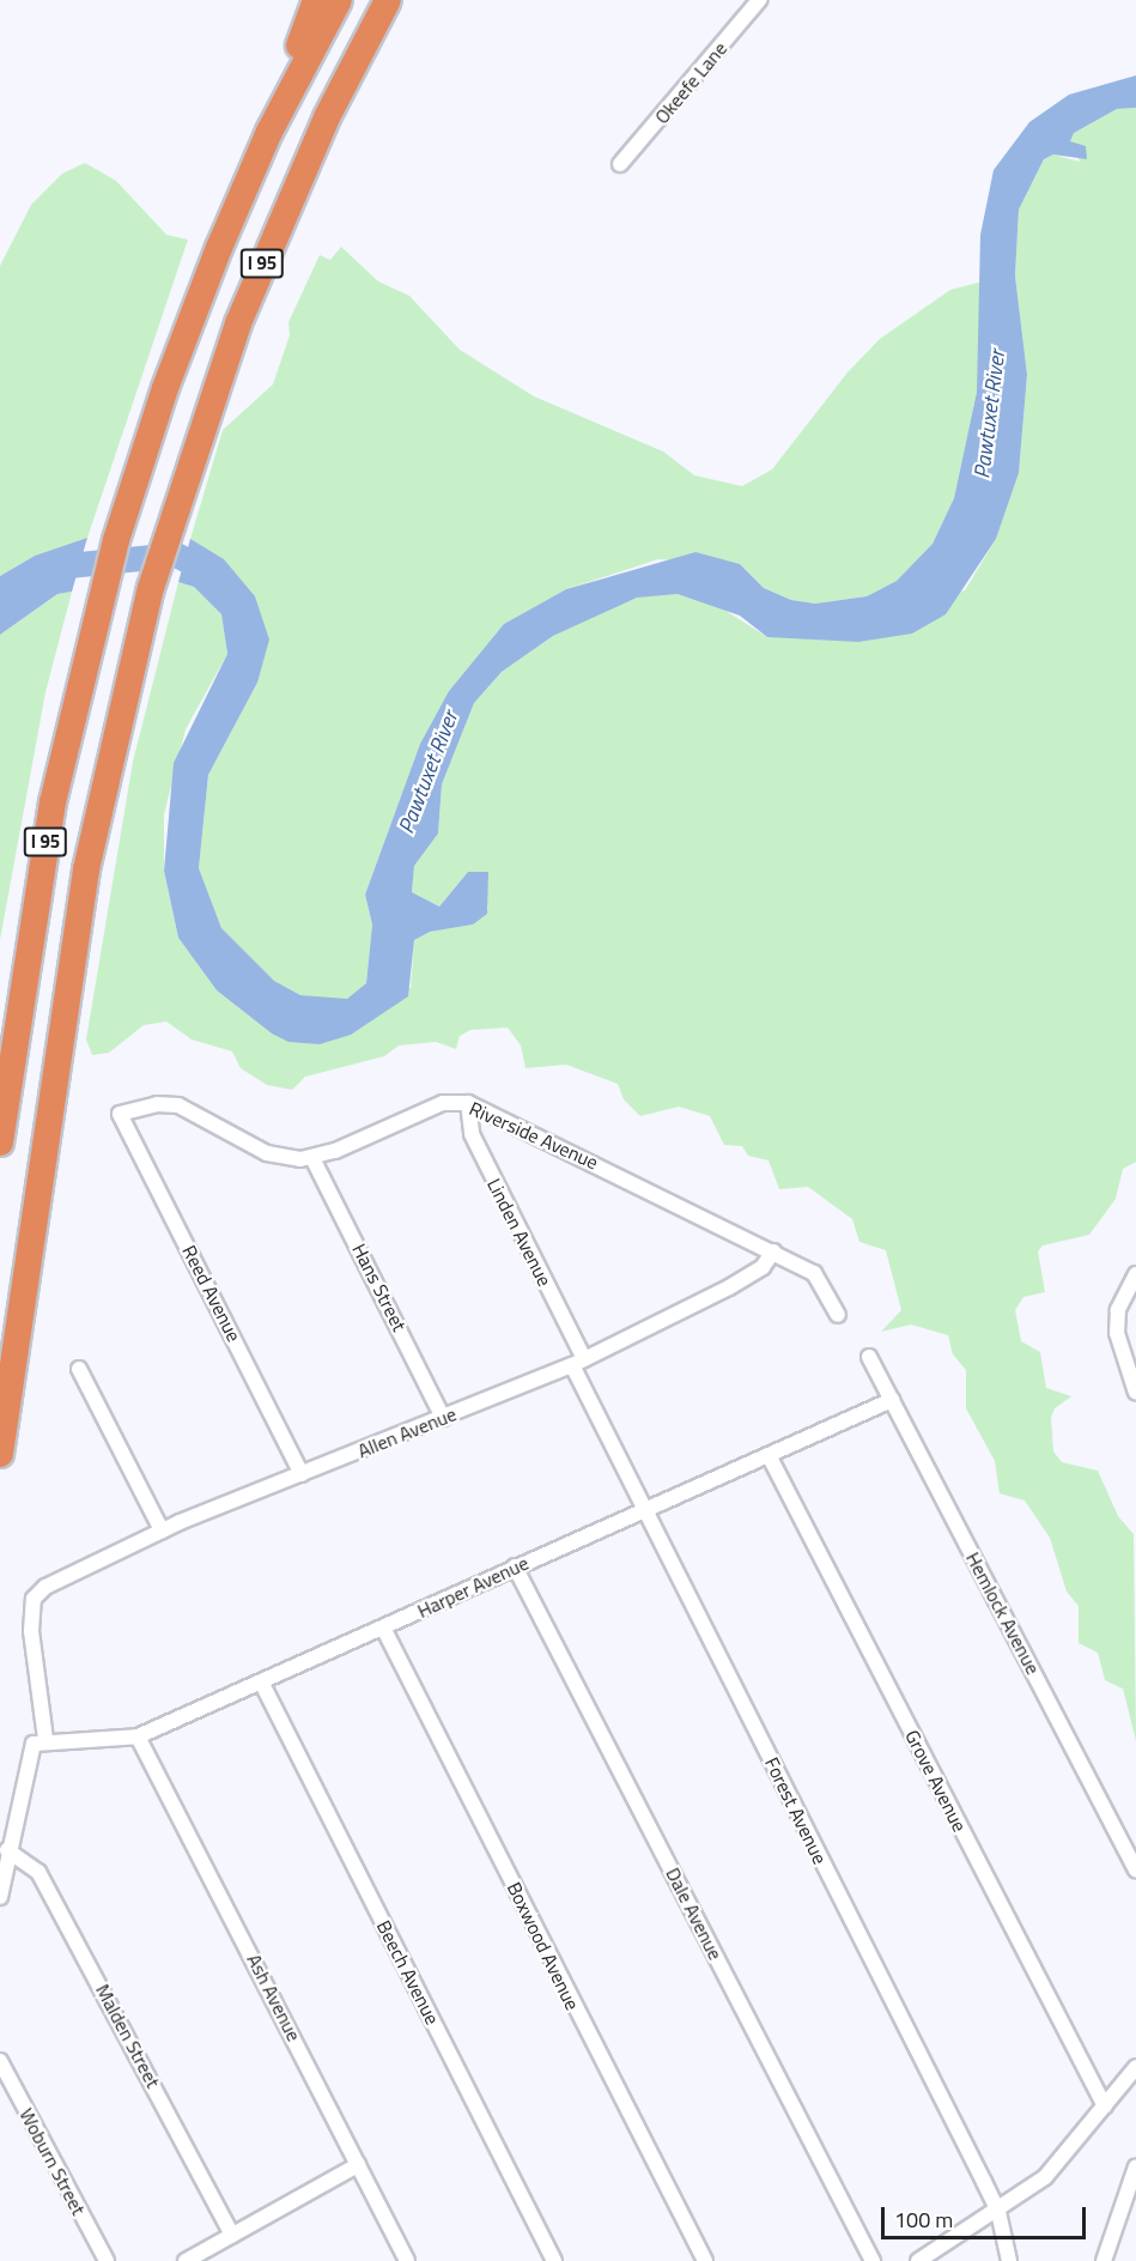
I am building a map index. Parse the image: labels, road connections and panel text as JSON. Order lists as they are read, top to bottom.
{
  "streets": {
    "highway": ["I 95"],
    "street": [
      "Okeefe Lane",
      "Riverside Avenue",
      "Linden Avenue",
      "Hans Street",
      "Reed Avenue",
      "Allen Avenue",
      "Harper Avenue",
      "Hemlock Avenue",
      "Grove Avenue",
      "Forest Avenue",
      "Dale Avenue",
      "Boxwood Avenue",
      "Beech Avenue",
      "Ash Avenue",
      "Malden Street",
      "Woburn Street"
    ]
  },
  "crossings": [
    ["Riverside Avenue", "Linden Avenue"],
    ["Riverside Avenue", "Hans Street"],
    ["Riverside Avenue", "Reed Avenue"],
    ["Riverside Avenue", "Allen Avenue"],
    ["Linden Avenue", "Allen Avenue"],
    ["Linden Avenue", "Forest Avenue"],
    ["Hans Street", "Allen Avenue"],
    ["Reed Avenue", "Allen Avenue"],
    ["Allen Avenue", "Harper Avenue"],
    ["Allen Avenue", "Forest Avenue"],
    ["Harper Avenue", "Hemlock Avenue"],
    ["Harper Avenue", "Grove Avenue"],
    ["Harper Avenue", "Forest Avenue"],
    ["Harper Avenue", "Dale Avenue"],
    ["Harper Avenue", "Boxwood Avenue"],
    ["Harper Avenue", "Beech Avenue"],
    ["Harper Avenue", "Ash Avenue"]
  ],
  "water": ["Pawtuxet River"],
  "scale_bar": "100 m"
}
